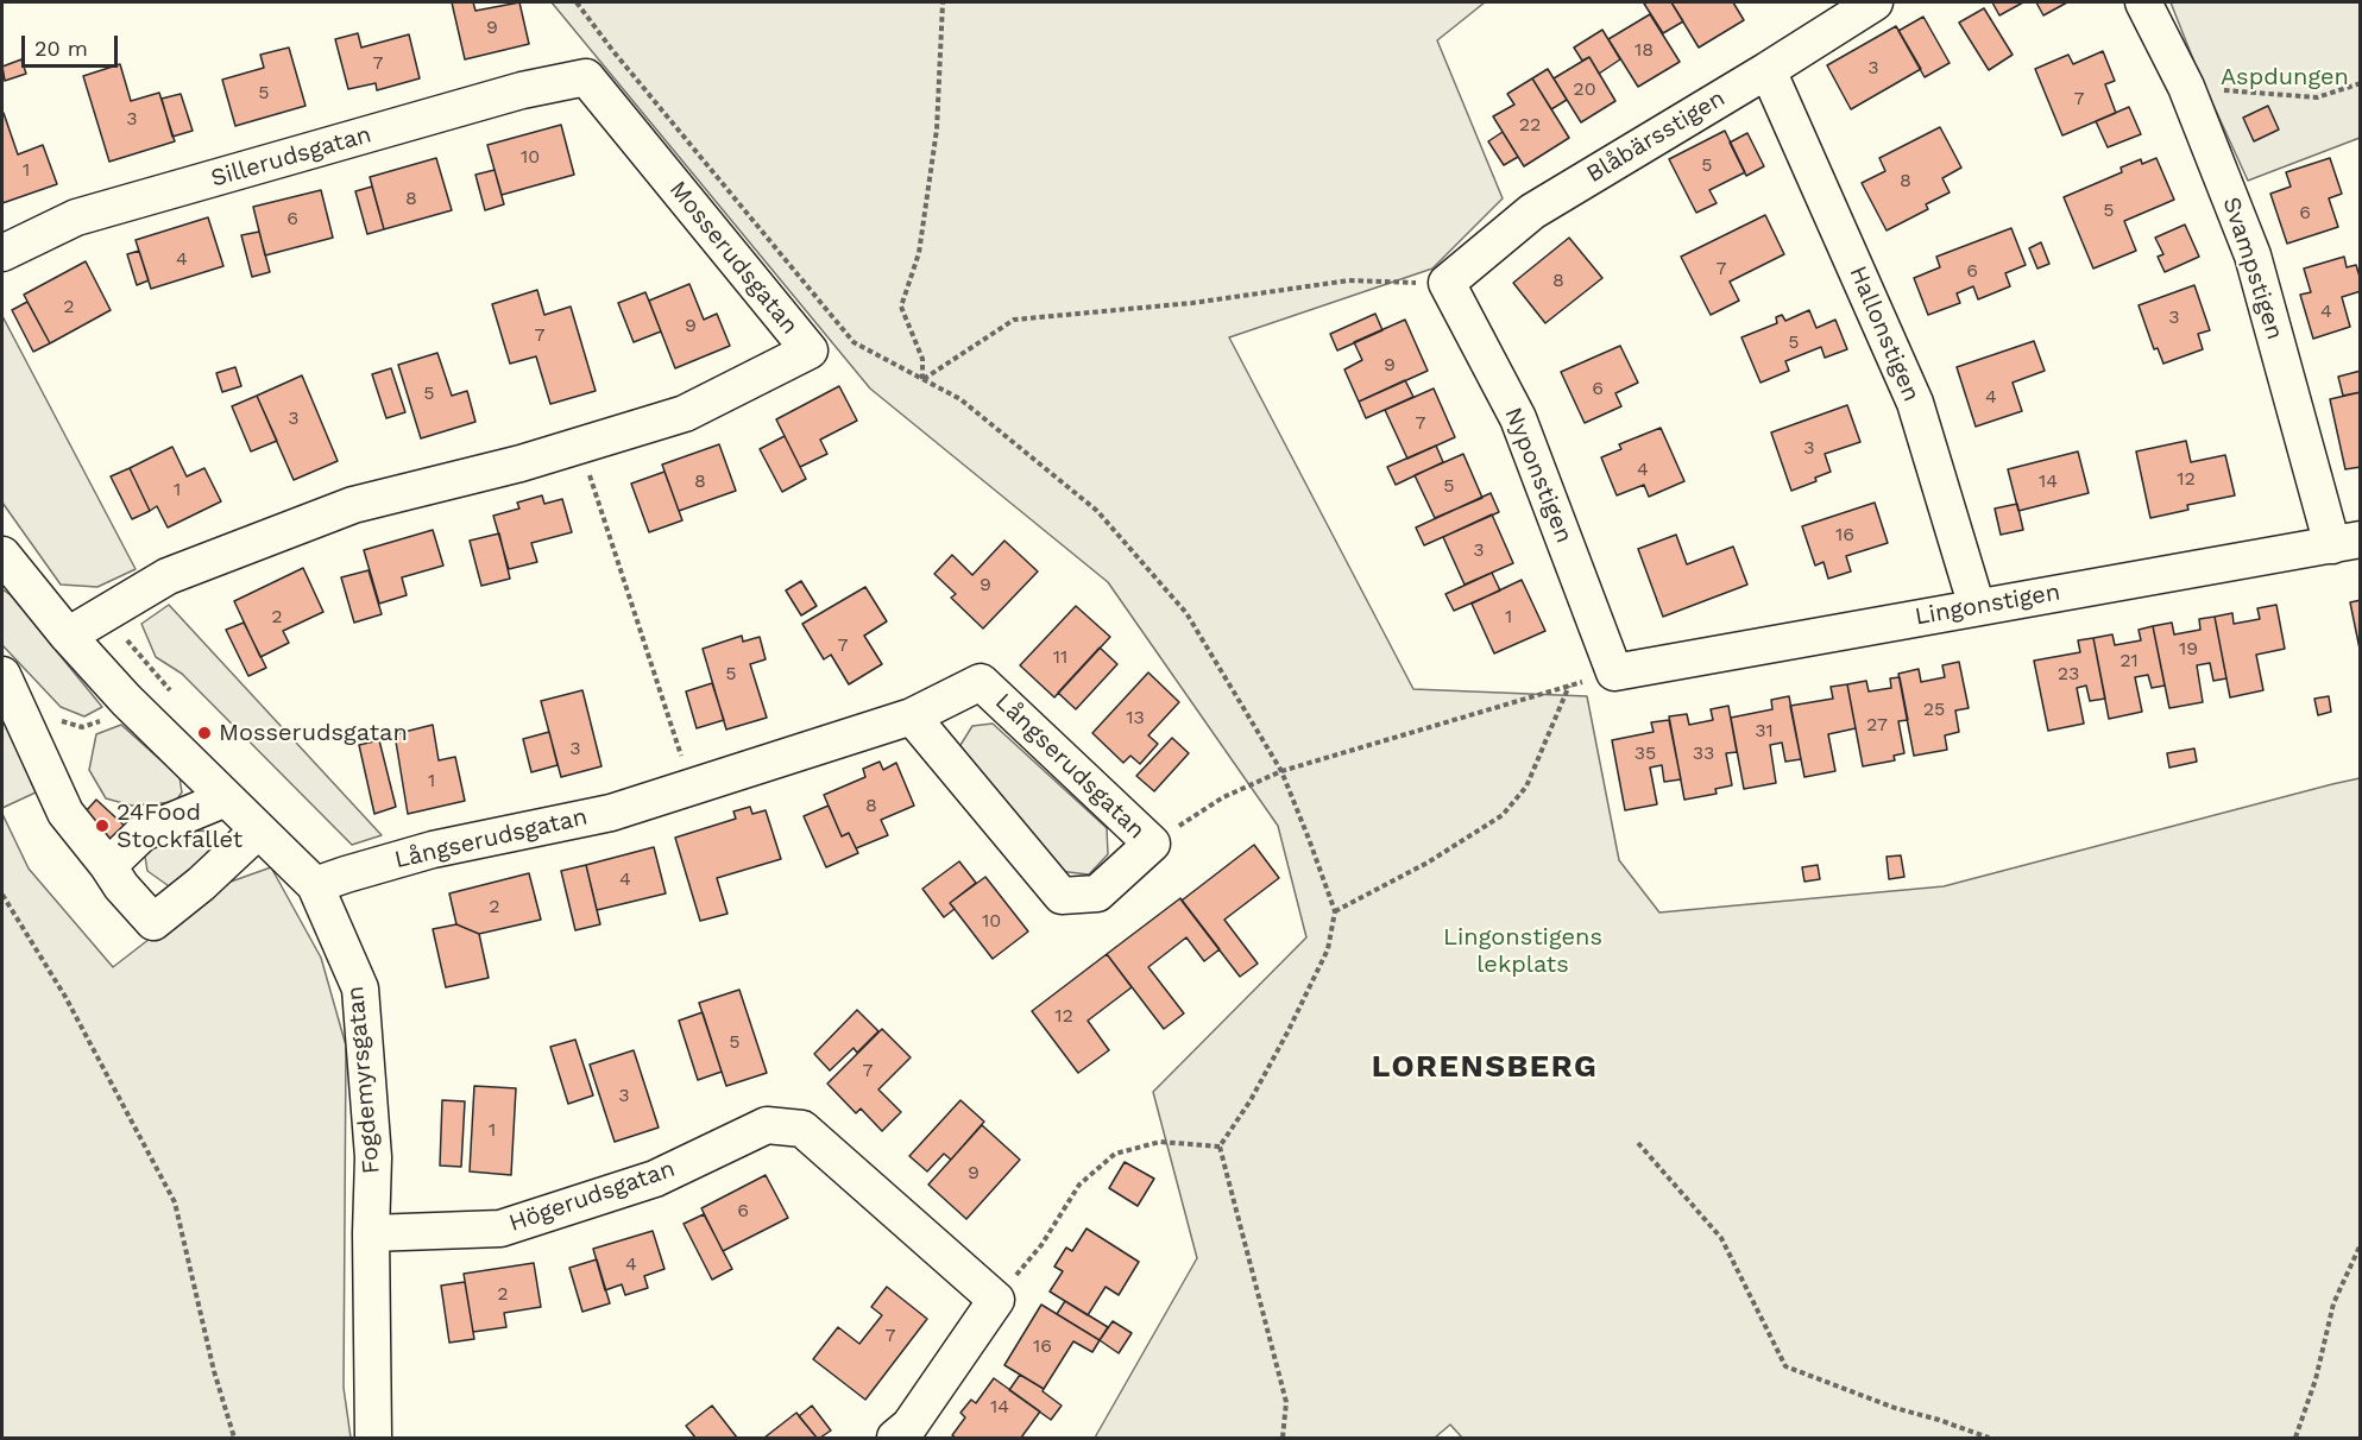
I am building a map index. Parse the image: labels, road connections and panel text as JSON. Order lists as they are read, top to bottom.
{
  "streets": {
    "street": [
      "Blåbärsstigen",
      "Sillerudsgatan",
      "Mosserudsgatan",
      "Svampstigen",
      "Hallonstigen",
      "Nyponstigen",
      "Lingonstigen",
      "Långserudsgatan",
      "Fogdemyrsgatan",
      "Högerudsgatan"
    ]
  },
  "crossings": [
    ["Blåbärsstigen", "Hallonstigen"],
    ["Blåbärsstigen", "Nyponstigen"],
    ["Sillerudsgatan", "Mosserudsgatan"],
    ["Mosserudsgatan", "Fogdemyrsgatan"],
    ["Svampstigen", "Lingonstigen"],
    ["Hallonstigen", "Lingonstigen"],
    ["Nyponstigen", "Lingonstigen"],
    ["Långserudsgatan", "Fogdemyrsgatan"],
    ["Fogdemyrsgatan", "Högerudsgatan"]
  ],
  "districts": ["LORENSBERG"],
  "parks": ["Aspdungen", "Lingonstigens lekplats"],
  "places": ["Mosserudsgatan", "24Food Stockfallet"],
  "house_numbers": [
    "9",
    "18",
    "7",
    "3",
    "20",
    "5",
    "7",
    "3",
    "22",
    "10",
    "5",
    "1",
    "8",
    "8",
    "5",
    "6",
    "6",
    "4",
    "7",
    "6",
    "8",
    "2",
    "4",
    "3",
    "9",
    "7",
    "5",
    "9",
    "6",
    "5",
    "4",
    "3",
    "7",
    "3",
    "4",
    "12",
    "8",
    "14",
    "5",
    "1",
    "16",
    "3",
    "9",
    "2",
    "1",
    "7",
    "19",
    "11",
    "21",
    "5",
    "23",
    "25",
    "13",
    "27",
    "31",
    "3",
    "35",
    "33",
    "1",
    "8",
    "4",
    "2",
    "10",
    "12",
    "5",
    "7",
    "3",
    "1",
    "9",
    "6",
    "4",
    "2",
    "7",
    "16",
    "14"
  ],
  "scale_bar": "20 m"
}
